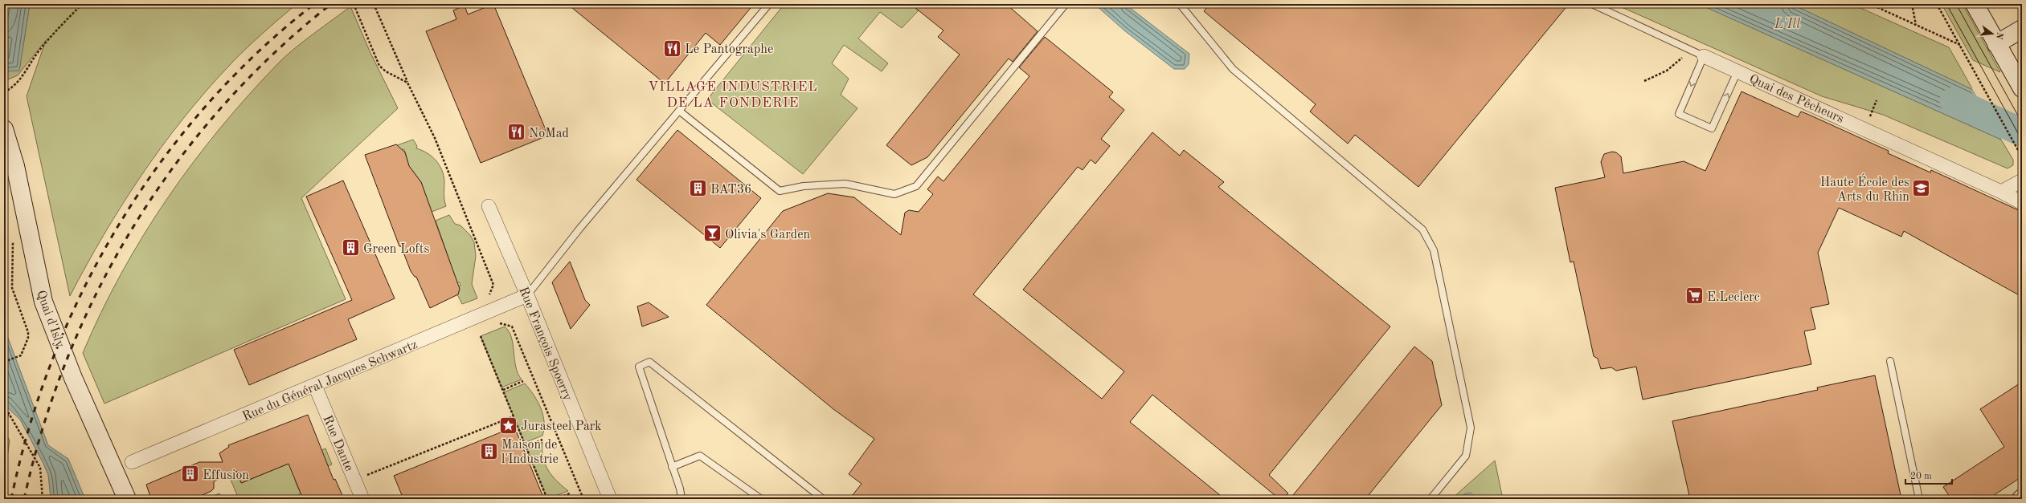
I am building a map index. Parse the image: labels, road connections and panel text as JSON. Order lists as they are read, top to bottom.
{
  "streets": {
    "street": [
      "Quai des Pêcheurs",
      "Quai d'Isly",
      "Rue François Spoerry",
      "Rue du Général Jacques Schwartz",
      "Rue Dante"
    ]
  },
  "crossings": [
    ["Rue François Spoerry", "Rue du Général Jacques Schwartz"],
    ["Rue du Général Jacques Schwartz", "Rue Dante"]
  ],
  "districts": ["VILLAGE INDUSTRIEL DE LA FONDERIE"],
  "water": ["L'Ill"],
  "places": {
    "restaurant": ["Le Pantographe", "NoMad"],
    "building": [
      "BAT36",
      "Green Lofts",
      "Maison de l'Industrie",
      "Effusion"
    ],
    "school or university": ["Haute École des Arts du Rhin"],
    "bar": ["Olivia's Garden"],
    "supermarket": ["E.Leclerc"],
    "place": ["Jurasteel Park"]
  },
  "scale_bar": "20 m",
  "north": "right"
}
